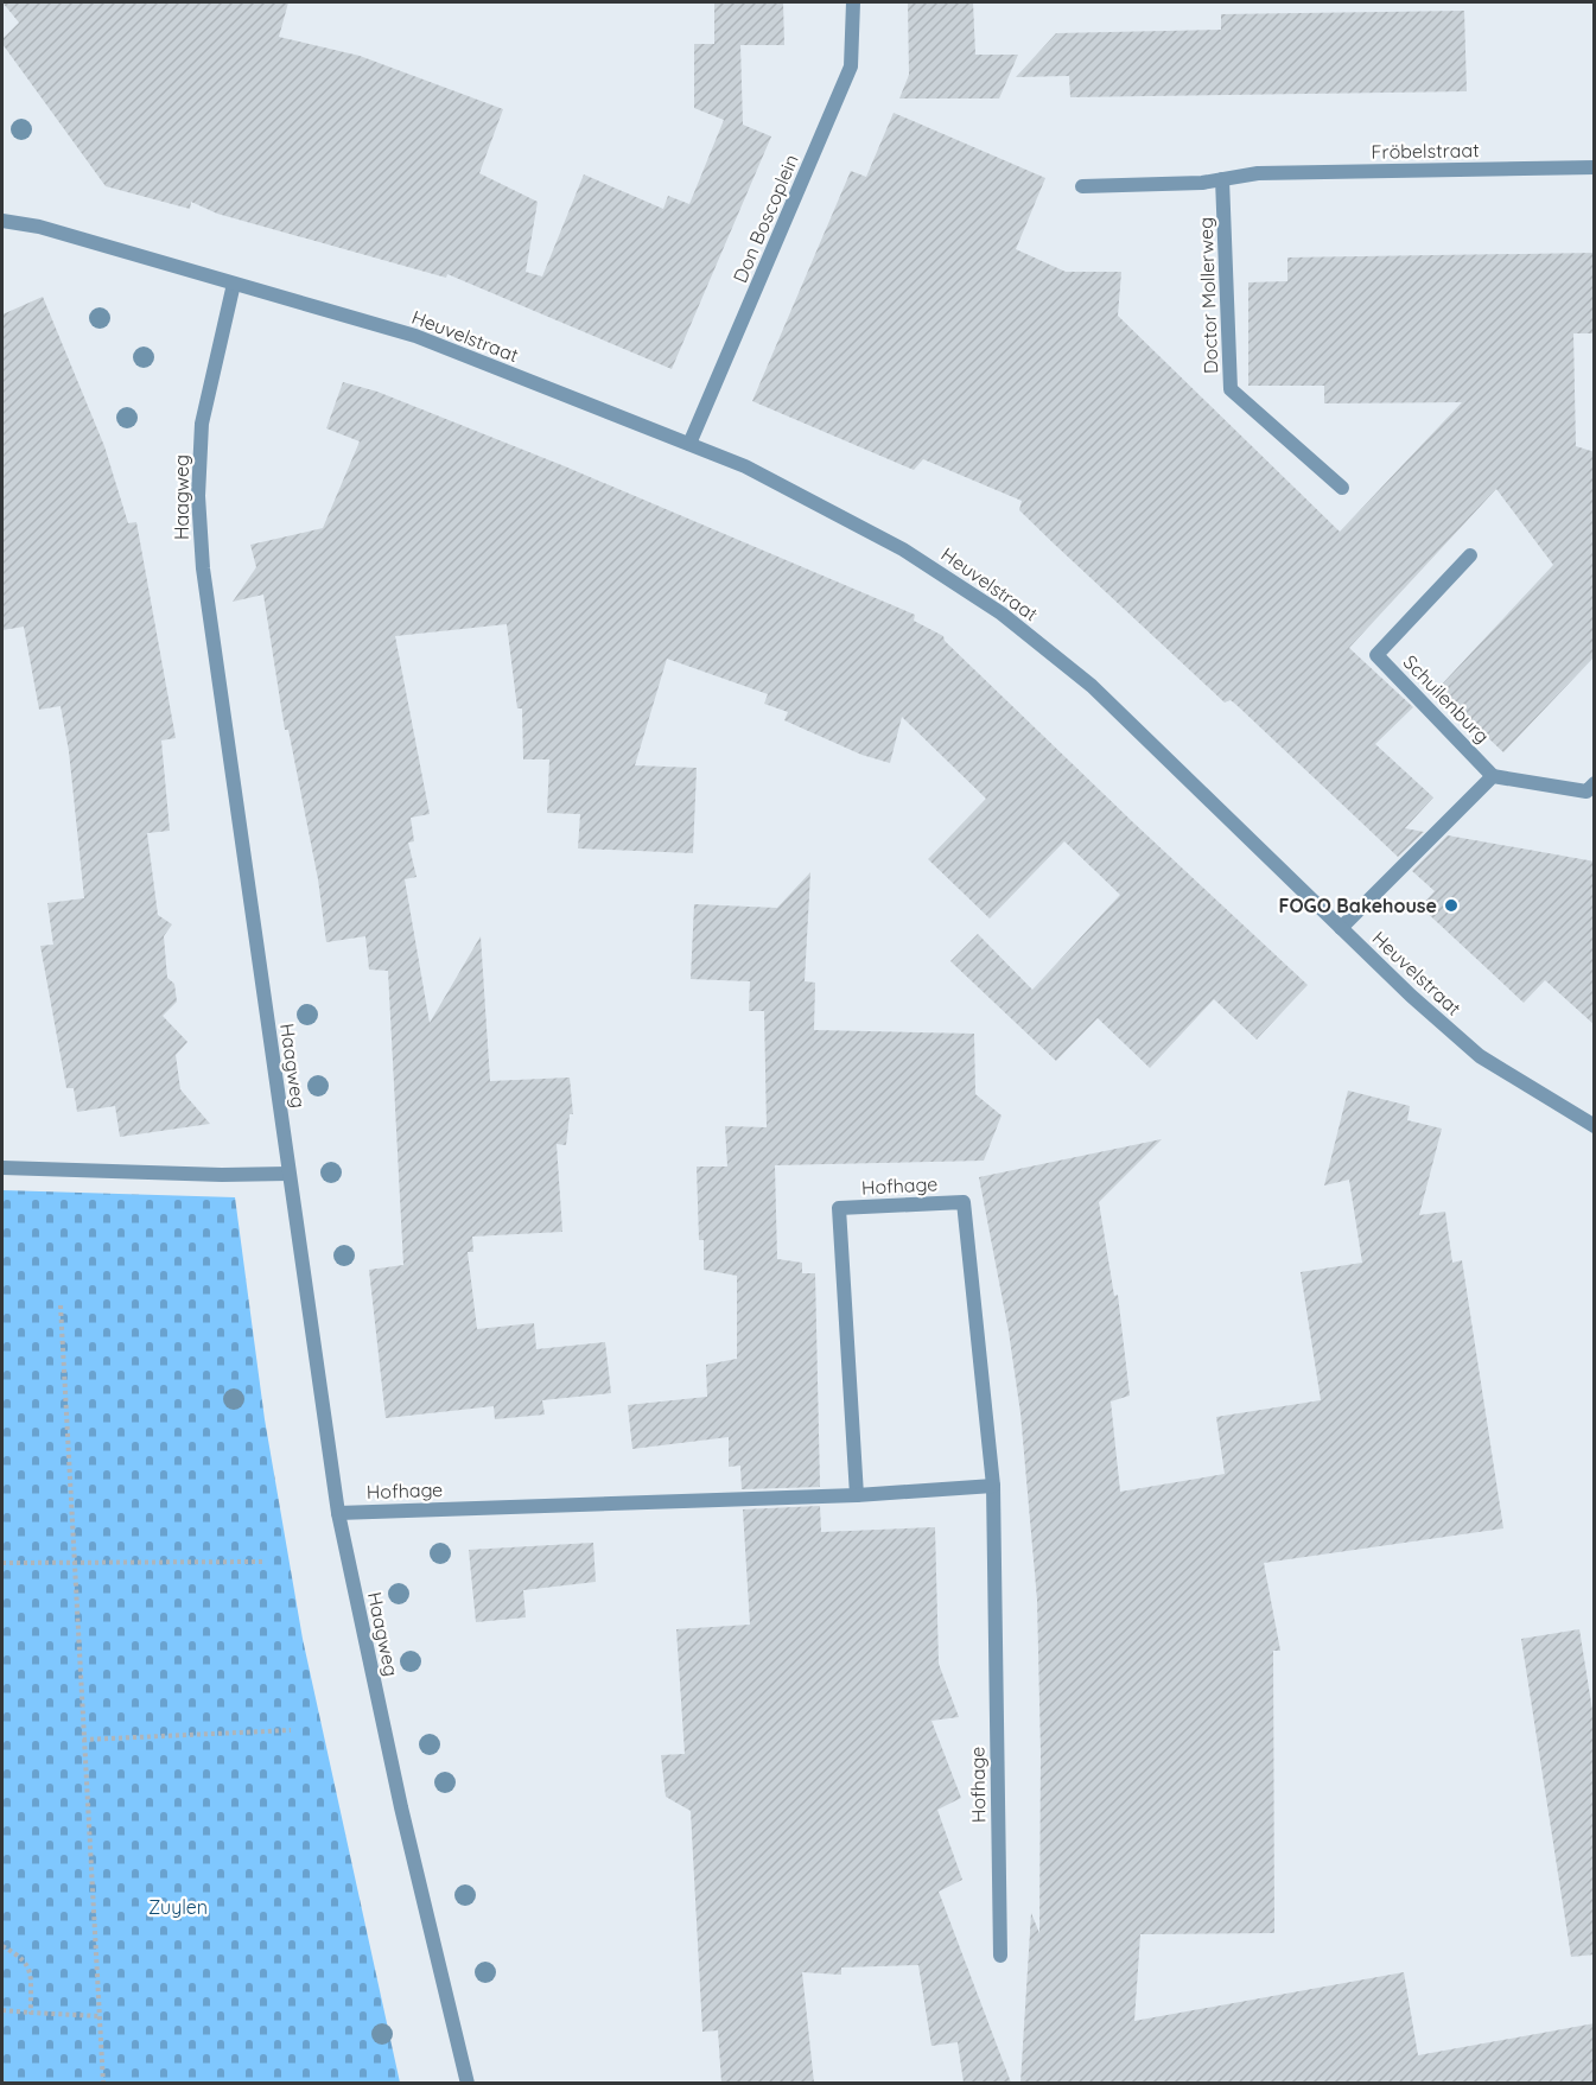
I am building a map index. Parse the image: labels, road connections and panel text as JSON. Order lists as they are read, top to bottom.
{
  "streets": {
    "street": [
      "Fröbelstraat",
      "Don Boscoplein",
      "Doctor Mollerweg",
      "Heuvelstraat",
      "Haagweg",
      "Schuilenburg",
      "Hofhage"
    ]
  },
  "crossings": [
    ["Fröbelstraat", "Doctor Mollerweg"],
    ["Don Boscoplein", "Heuvelstraat"],
    ["Heuvelstraat", "Haagweg"],
    ["Haagweg", "Hofhage"]
  ],
  "parks": ["Zuylen"],
  "places": ["FOGO Bakehouse"]
}
